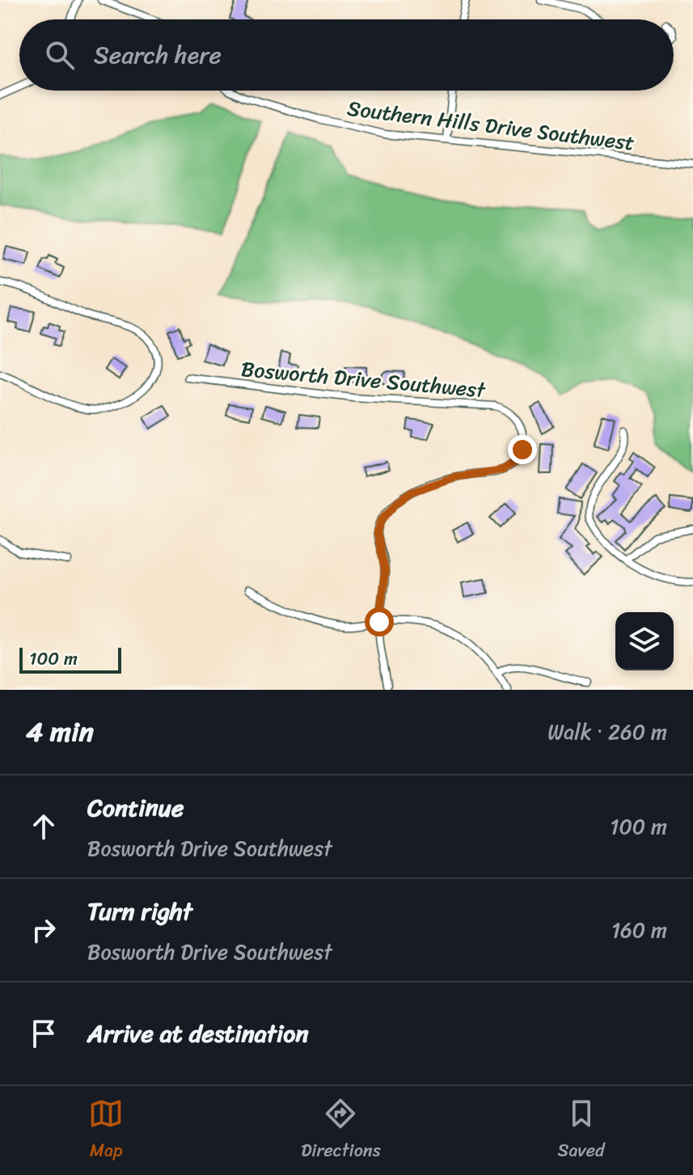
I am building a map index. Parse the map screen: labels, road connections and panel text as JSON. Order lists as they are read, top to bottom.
{
  "streets": {
    "street": ["Southern Hills Drive Southwest", "Bosworth Drive Southwest"]
  },
  "scale_bar": "100 m",
  "page": {
    "search": "Search here",
    "scale": "100 m",
    "heading": ["4 min", "Walk · 260 m"],
    "list": [
      ["Continue", "Bosworth Drive Southwest", "100 m"],
      ["Turn right", "Bosworth Drive Southwest", "160 m"],
      "Arrive at destination"
    ],
    "nav": ["Map", "Directions", "Saved"]
  }
}
